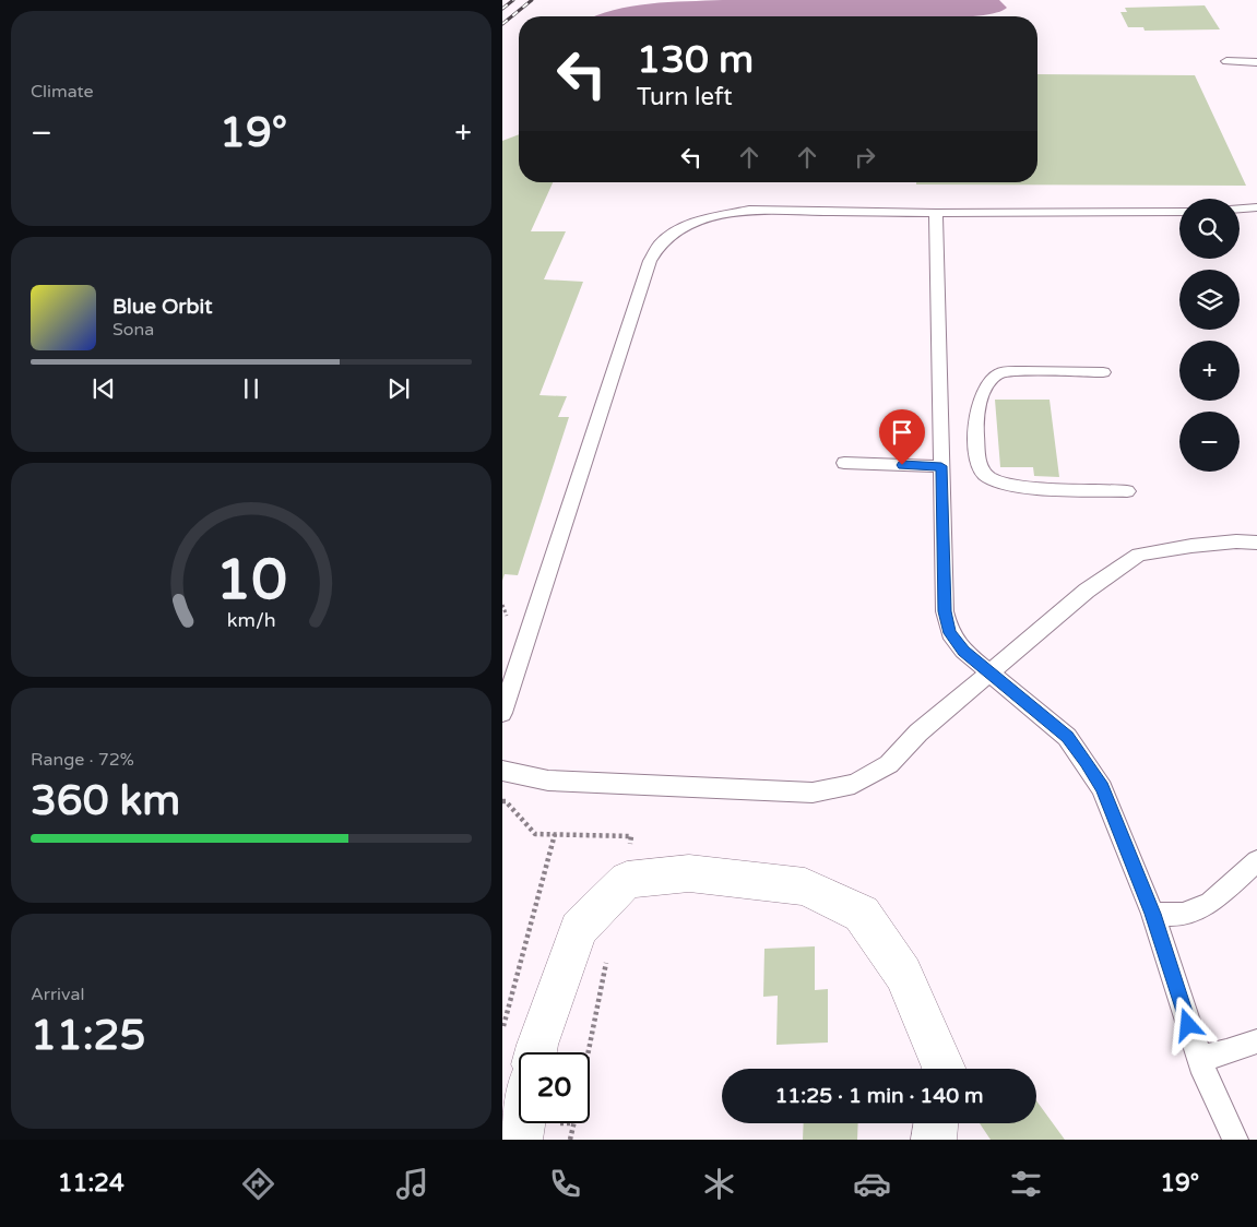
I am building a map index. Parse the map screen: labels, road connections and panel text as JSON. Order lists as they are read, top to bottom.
{
  "page": {
    "tile": [
      "Climate",
      ["Range · 72%", "360 km"],
      ["Arrival", "11:25"]
    ],
    "turn": ["130 m", "Turn left"],
    "heat": ["−", "19°", "+"],
    "map_buttons": ["+", "−"],
    "song": ["Blue Orbit", "Sona"],
    "limit": "20",
    "trip": "11:25 · 1 min · 140 m",
    "tabs": ["11:24", "19°"],
    "gauge": ["10", "km/h"]
  }
}
